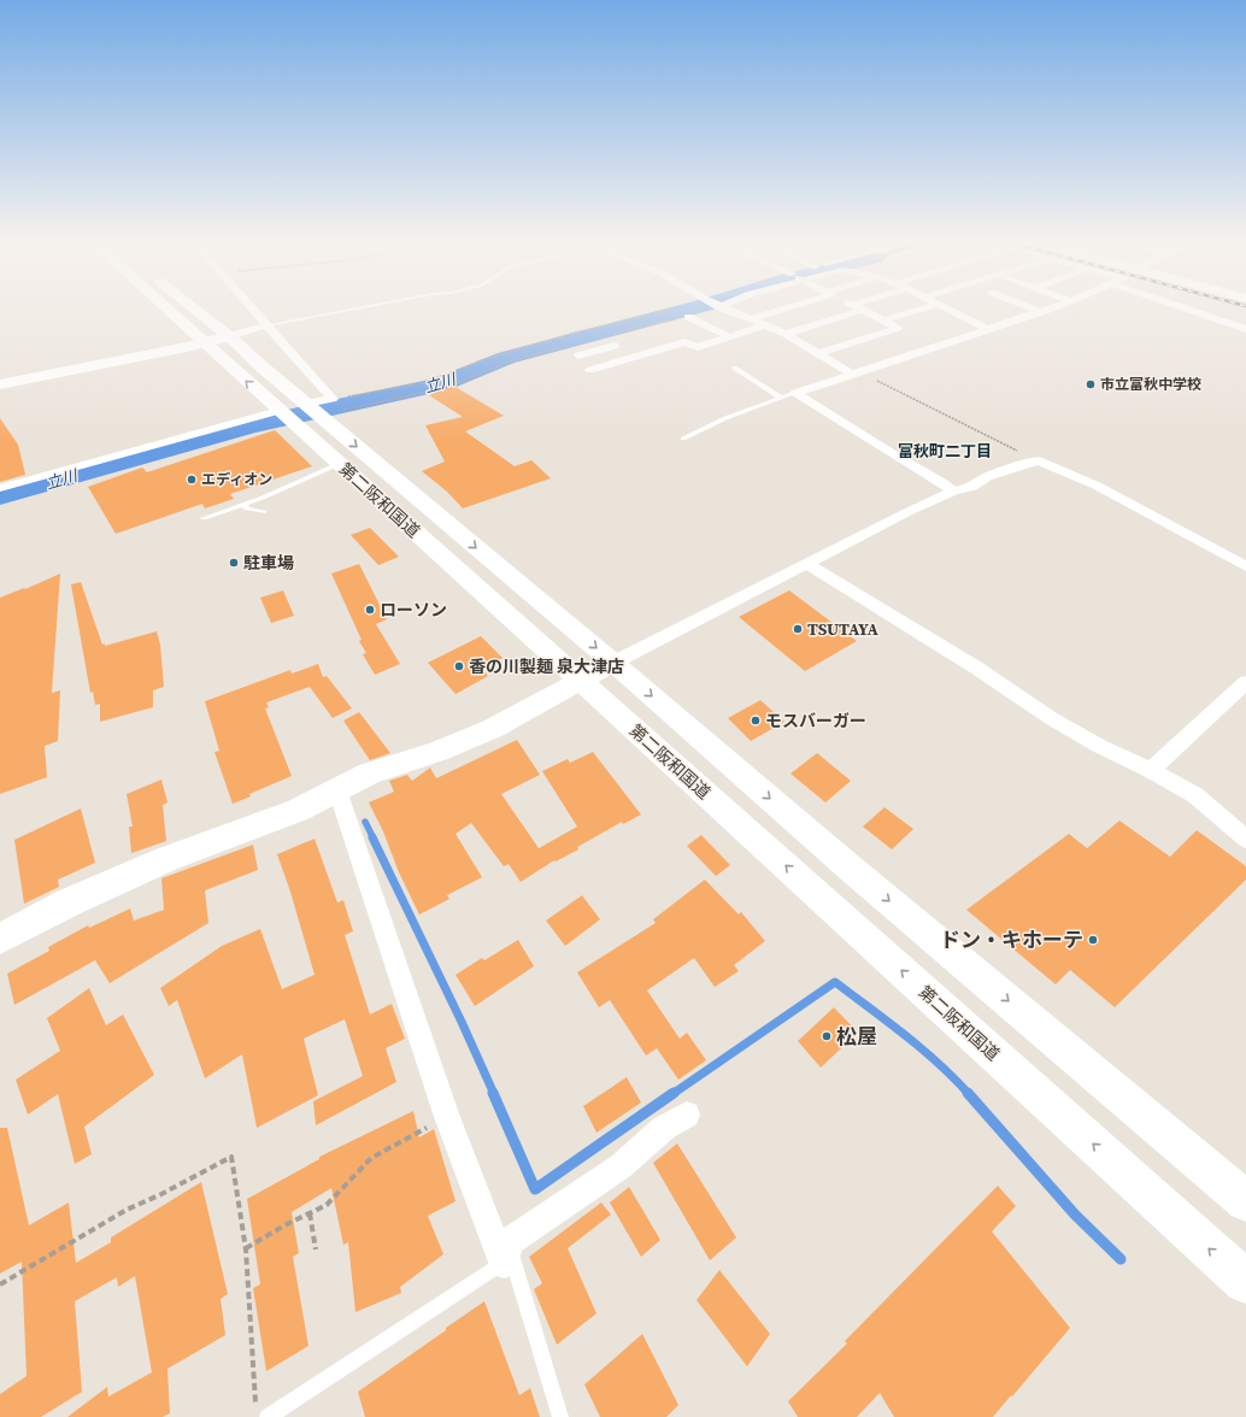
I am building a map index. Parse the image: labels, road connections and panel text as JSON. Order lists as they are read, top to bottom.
{
  "streets": {
    "main road": ["第二阪和国道"]
  },
  "districts": ["富秋町二丁目"],
  "water": ["立川"],
  "places": [
    "市立富秋中学校",
    "エディオン",
    "駐車場",
    "ローソン",
    "TSUTAYA",
    "香の川製麺 泉大津店",
    "モスバーガー",
    "ドン・キホーテ",
    "松屋"
  ]
}
